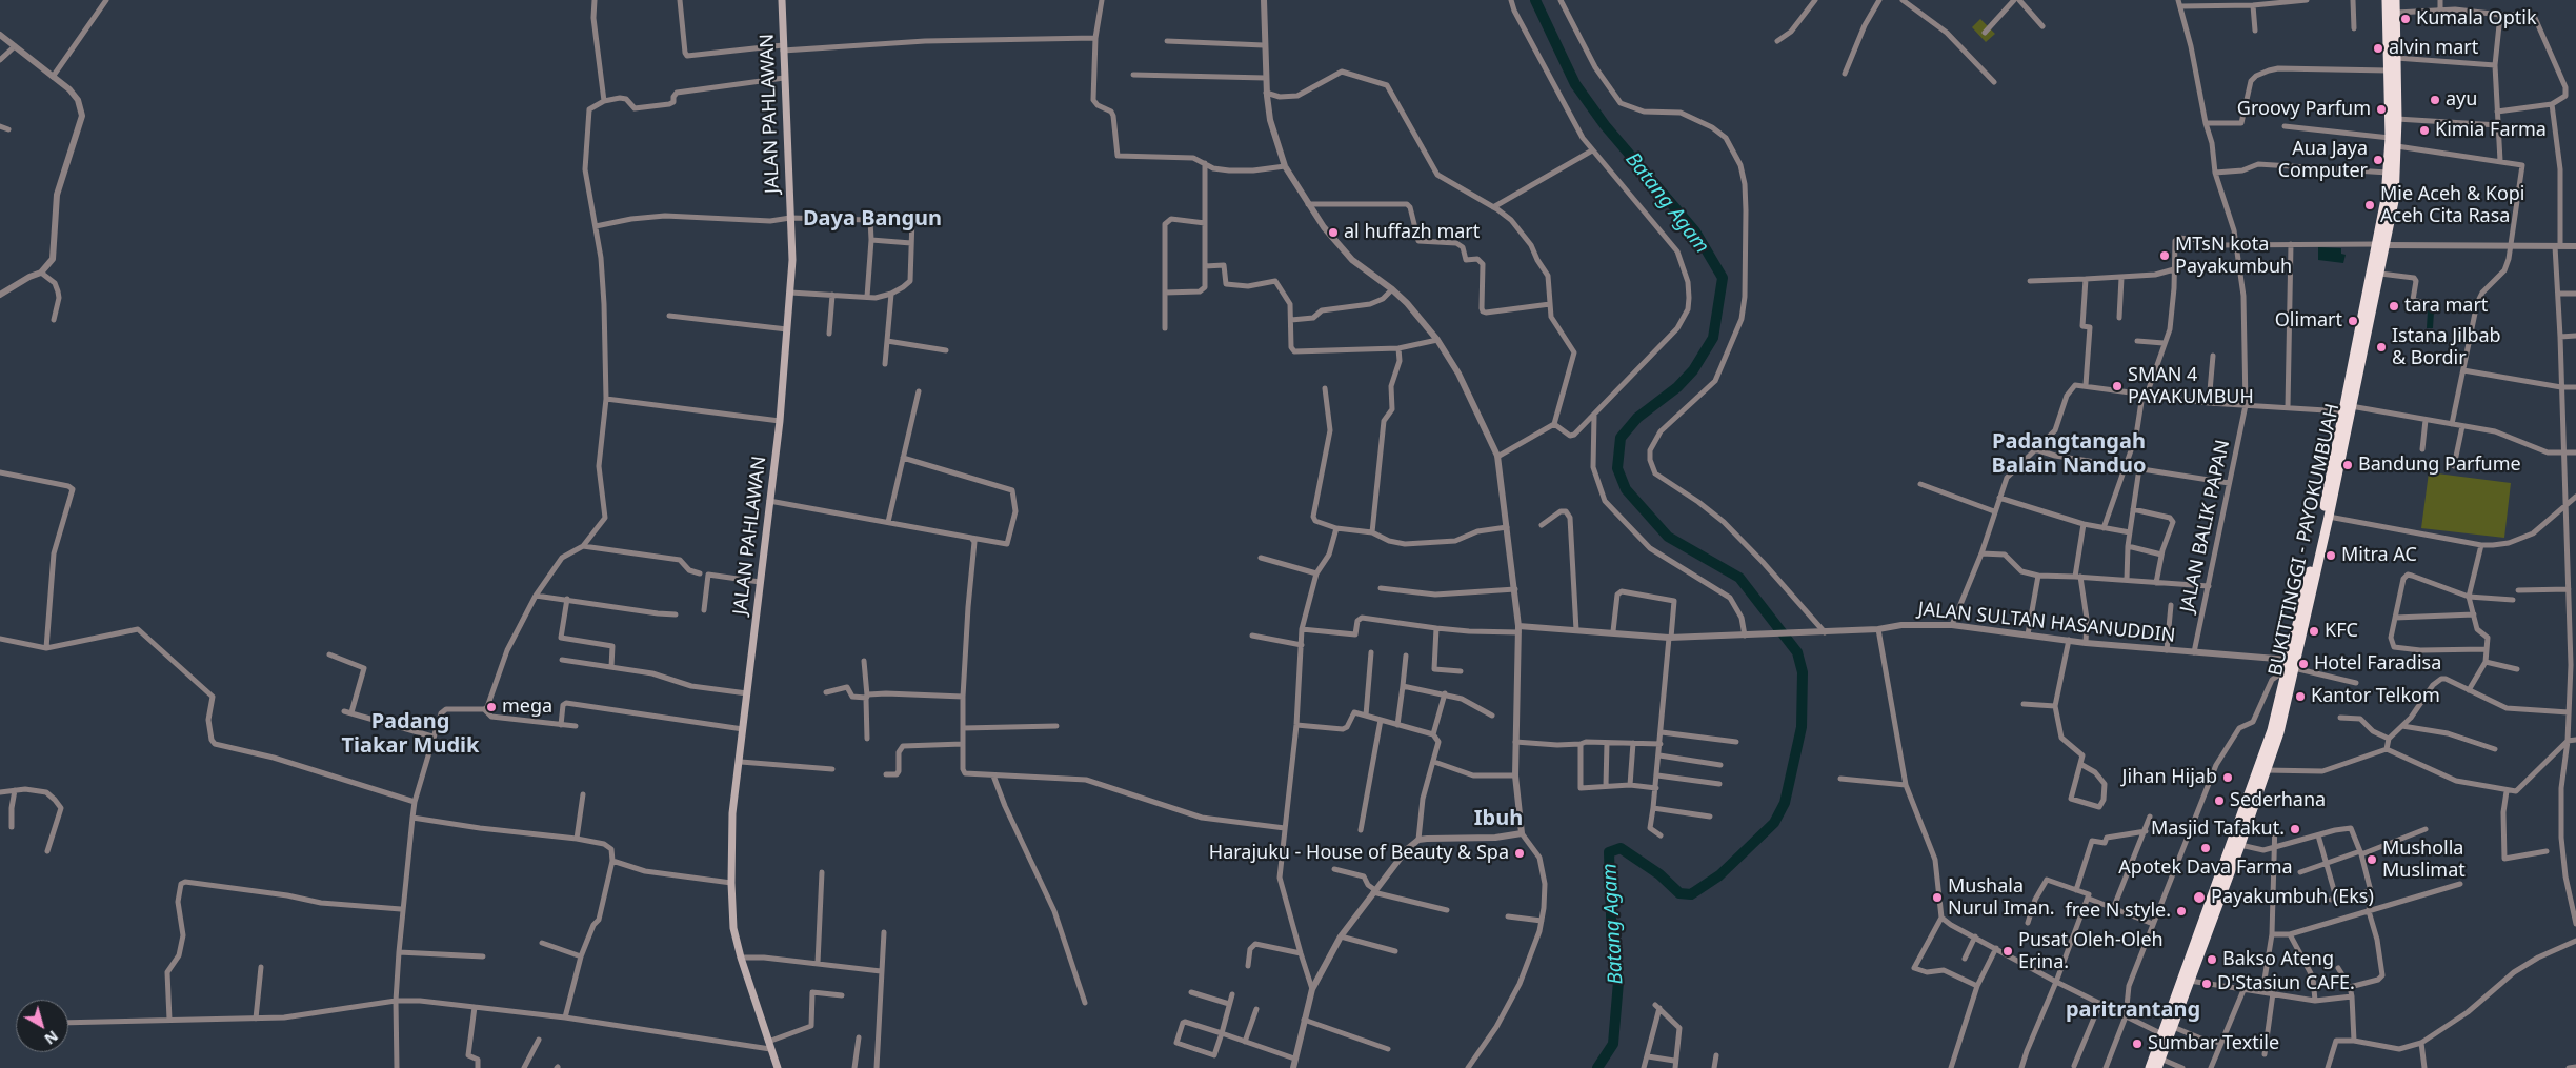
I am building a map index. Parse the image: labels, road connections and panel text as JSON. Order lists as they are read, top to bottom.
{
  "streets": {
    "highway": ["BUKITTINGGI - PAYOKUMBUAH"],
    "main road": ["JALAN PAHLAWAN"],
    "street": ["JALAN BALIK PAPAN", "JALAN SULTAN HASANUDDIN"]
  },
  "crossings": [
    ["JALAN BALIK PAPAN", "JALAN SULTAN HASANUDDIN"],
    ["BUKITTINGGI - PAYOKUMBUAH", "JALAN SULTAN HASANUDDIN"]
  ],
  "districts": [
    "Daya Bangun",
    "Padangtangah Balain Nanduo",
    "Padang Tiakar Mudik",
    "Ibuh",
    "paritrantang"
  ],
  "water": ["Batang Agam"],
  "places": [
    "Kumala Optik",
    "alvin mart",
    "ayu",
    "Groovy Parfum",
    "Kimia Farma",
    "Aua Jaya Computer",
    "Mie Aceh & Kopi Aceh Cita Rasa",
    "al huffazh mart",
    "MTsN kota Payakumbuh",
    "tara mart",
    "Olimart",
    "Istana Jilbab & Bordir",
    "SMAN 4 PAYAKUMBUH",
    "Bandung Parfume",
    "Mitra AC",
    "KFC",
    "Hotel Faradisa",
    "Kantor Telkom",
    "mega",
    "Jihan Hijab",
    "Sederhana",
    "Masjid Tafakut.",
    "Apotek Dava Farma",
    "Harajuku - House of Beauty & Spa",
    "Musholla Muslimat",
    "Mushala Nurul Iman.",
    "Payakumbuh (Eks)",
    "free N style.",
    "Pusat Oleh-Oleh Erina.",
    "Bakso Ateng",
    "D'Stasiun CAFE.",
    "Sumbar Textile"
  ],
  "north": "bottom right"
}
